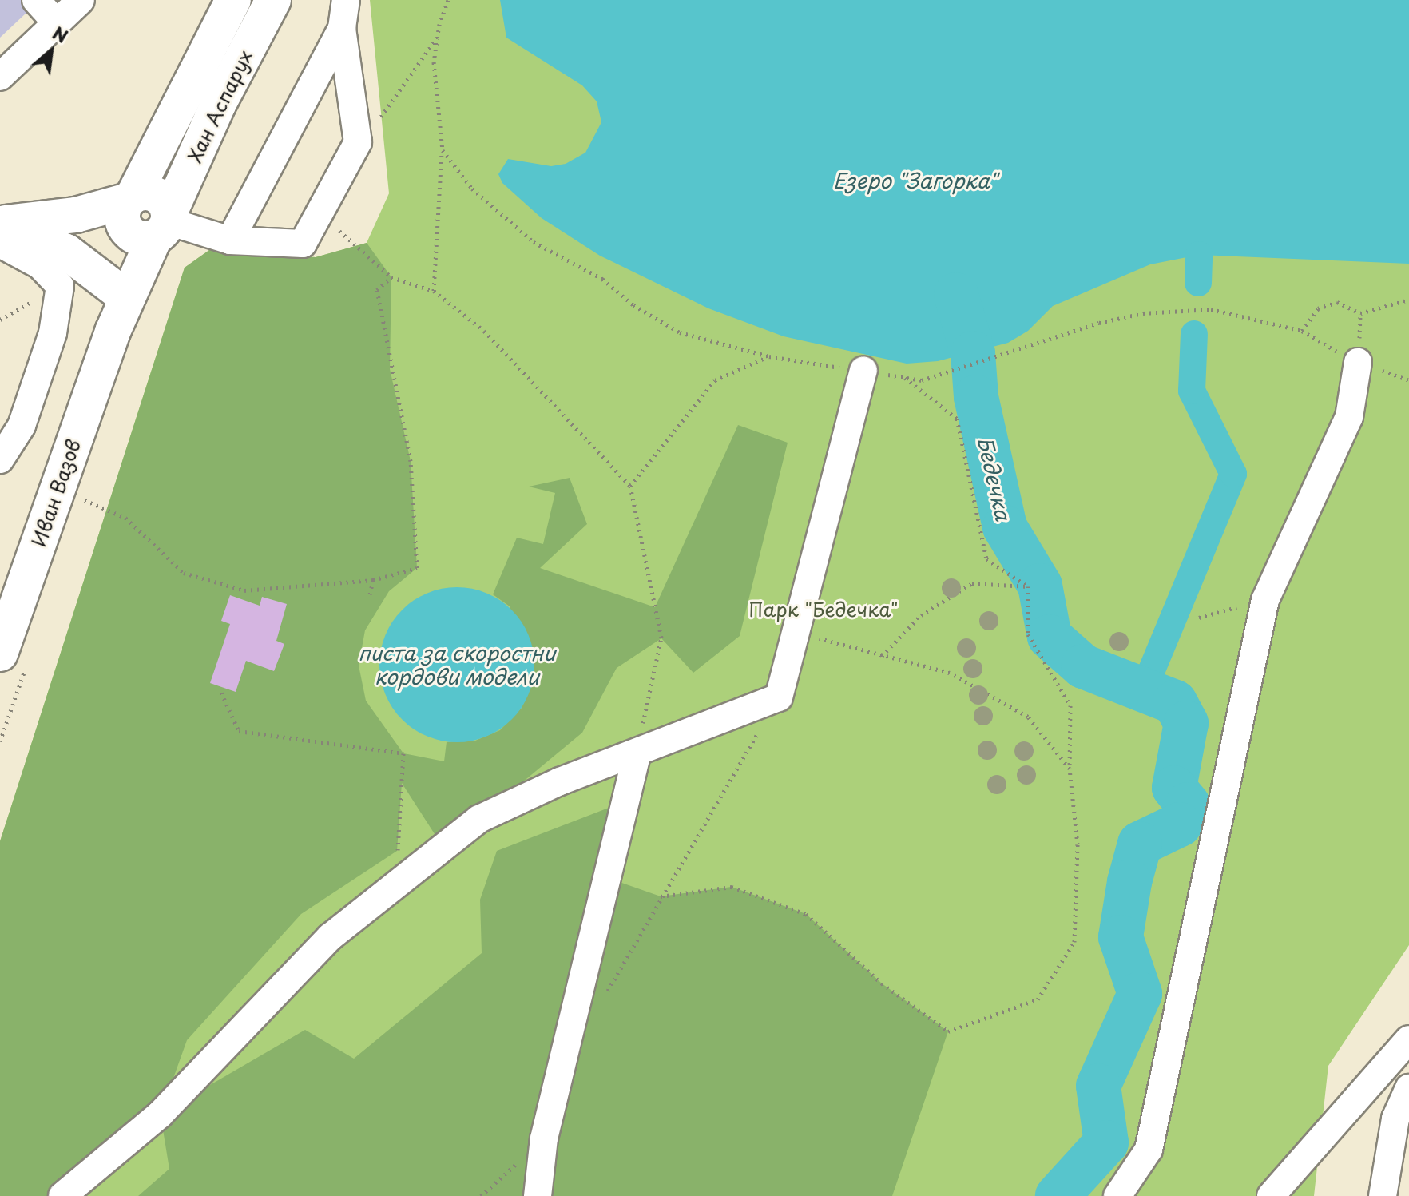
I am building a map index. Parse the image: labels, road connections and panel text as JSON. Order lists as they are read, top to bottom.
{
  "streets": {
    "main road": ["Хан Аспарух", "Иван Вазов"]
  },
  "crossings": [
    ["Хан Аспарух", "Иван Вазов"]
  ],
  "water": ["Езеро \"Загорка\"", "Бедечка", "писта за скоростни кордови модели"],
  "parks": ["Парк \"Бедечка\""],
  "north": "top right"
}
